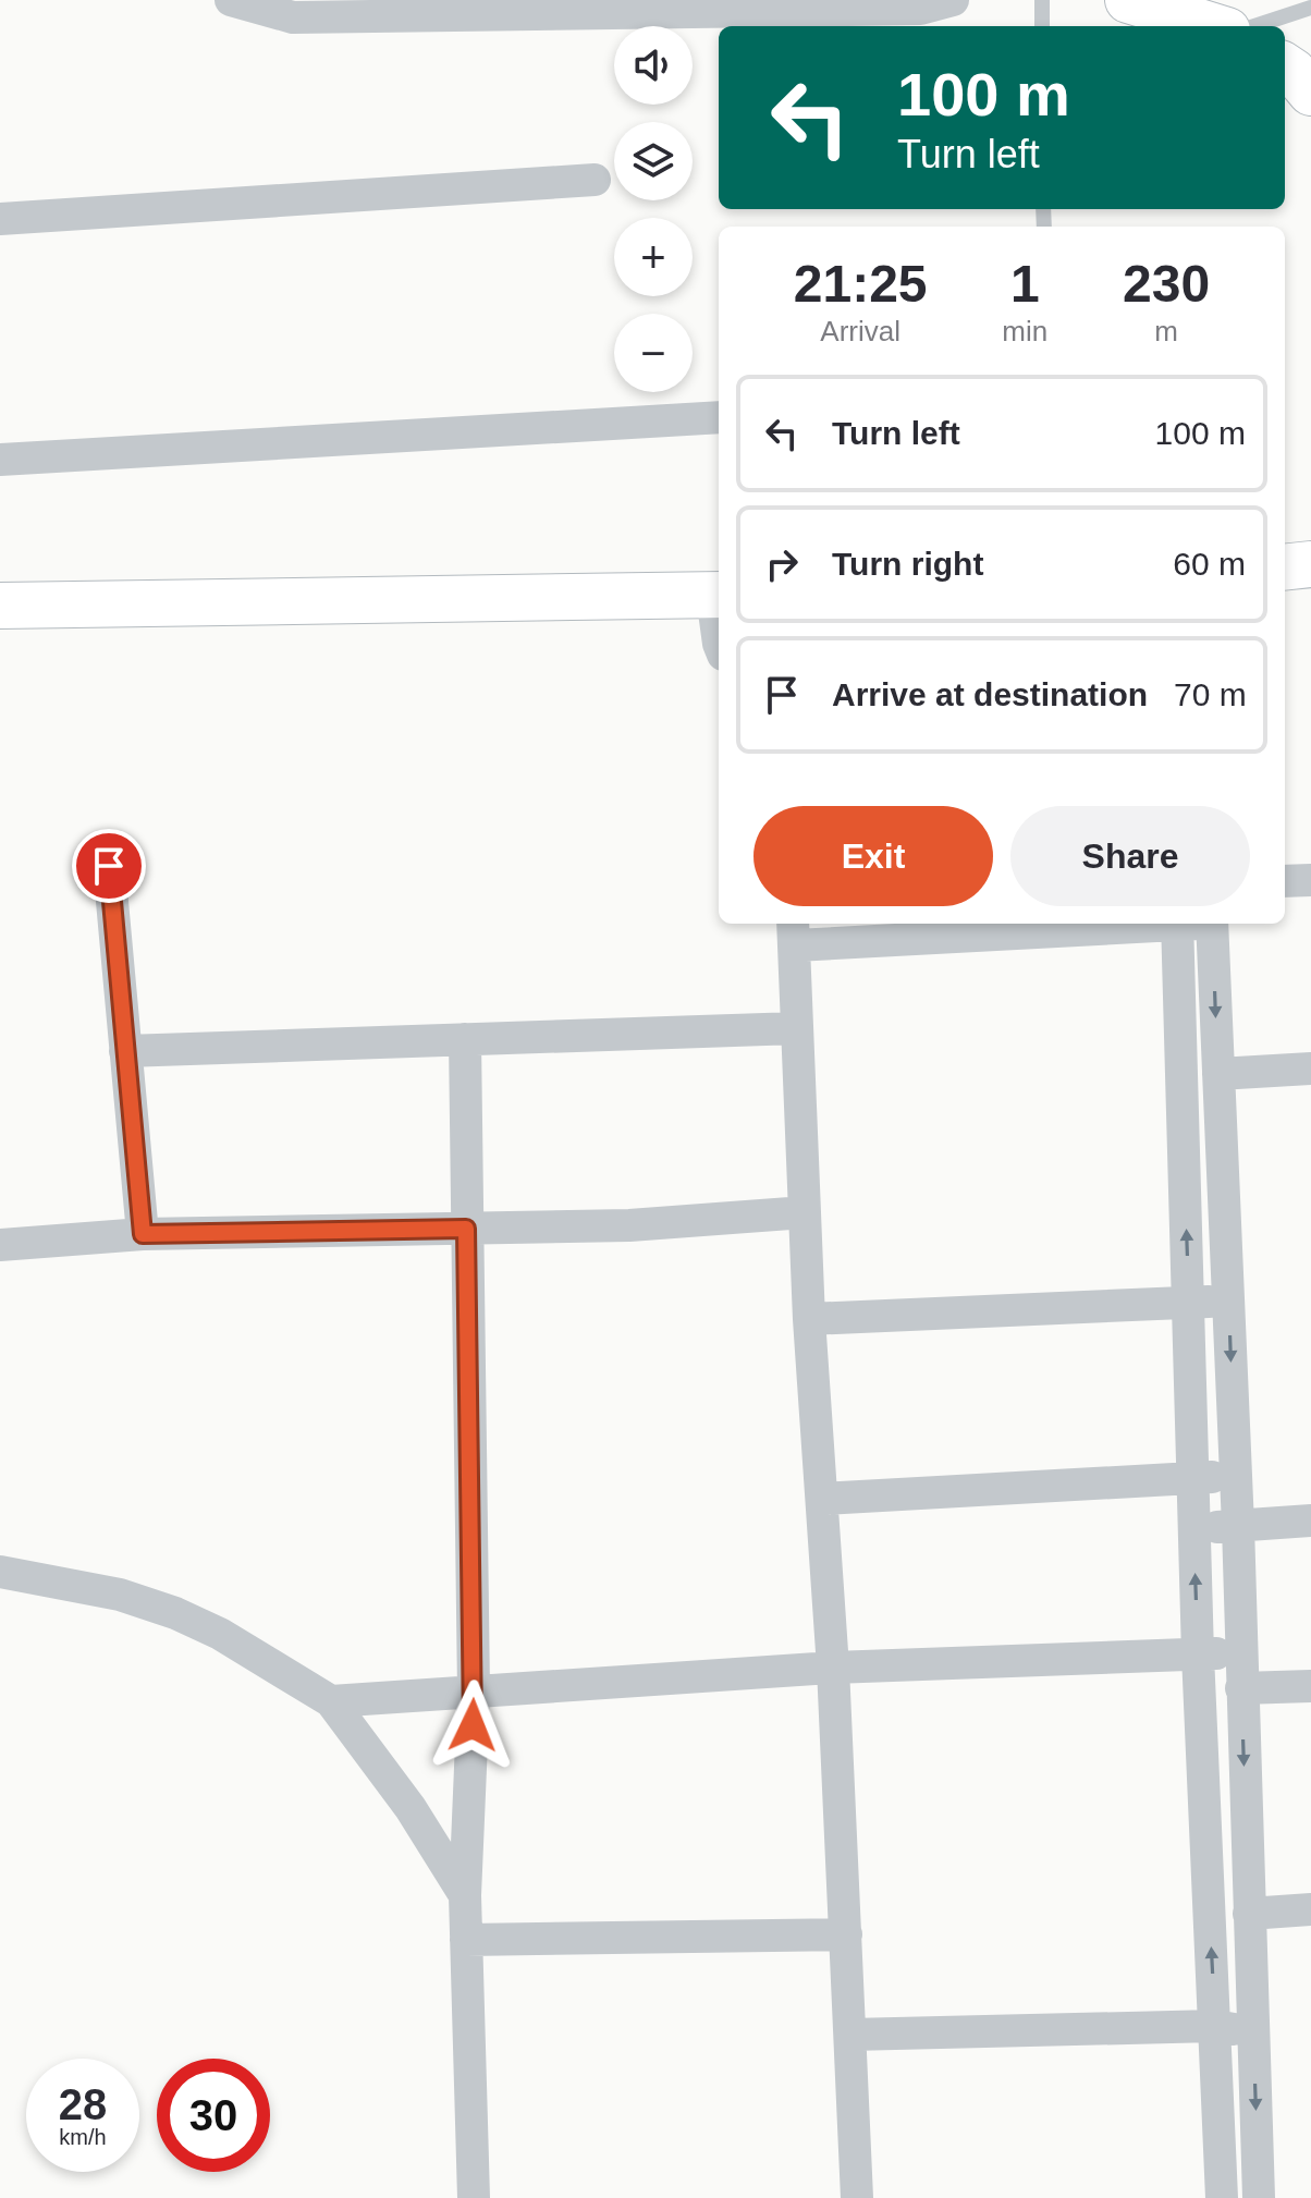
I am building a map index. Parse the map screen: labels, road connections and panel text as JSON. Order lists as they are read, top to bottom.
{
  "page": {
    "map_buttons": ["+", "−"],
    "turn": ["100 m", "Turn left"],
    "eta": [
      "21:25",
      "Arrival",
      "1",
      "min",
      "230",
      "m"
    ],
    "list": [
      {
        "name": "Turn left",
        "value": "100 m"
      },
      {
        "name": "Turn right",
        "value": "60 m"
      },
      {
        "name": "Arrive at destination",
        "value": "70 m"
      }
    ],
    "buttons": ["Exit", "Share"],
    "speed": "28 km/h",
    "limit": "30"
  }
}
